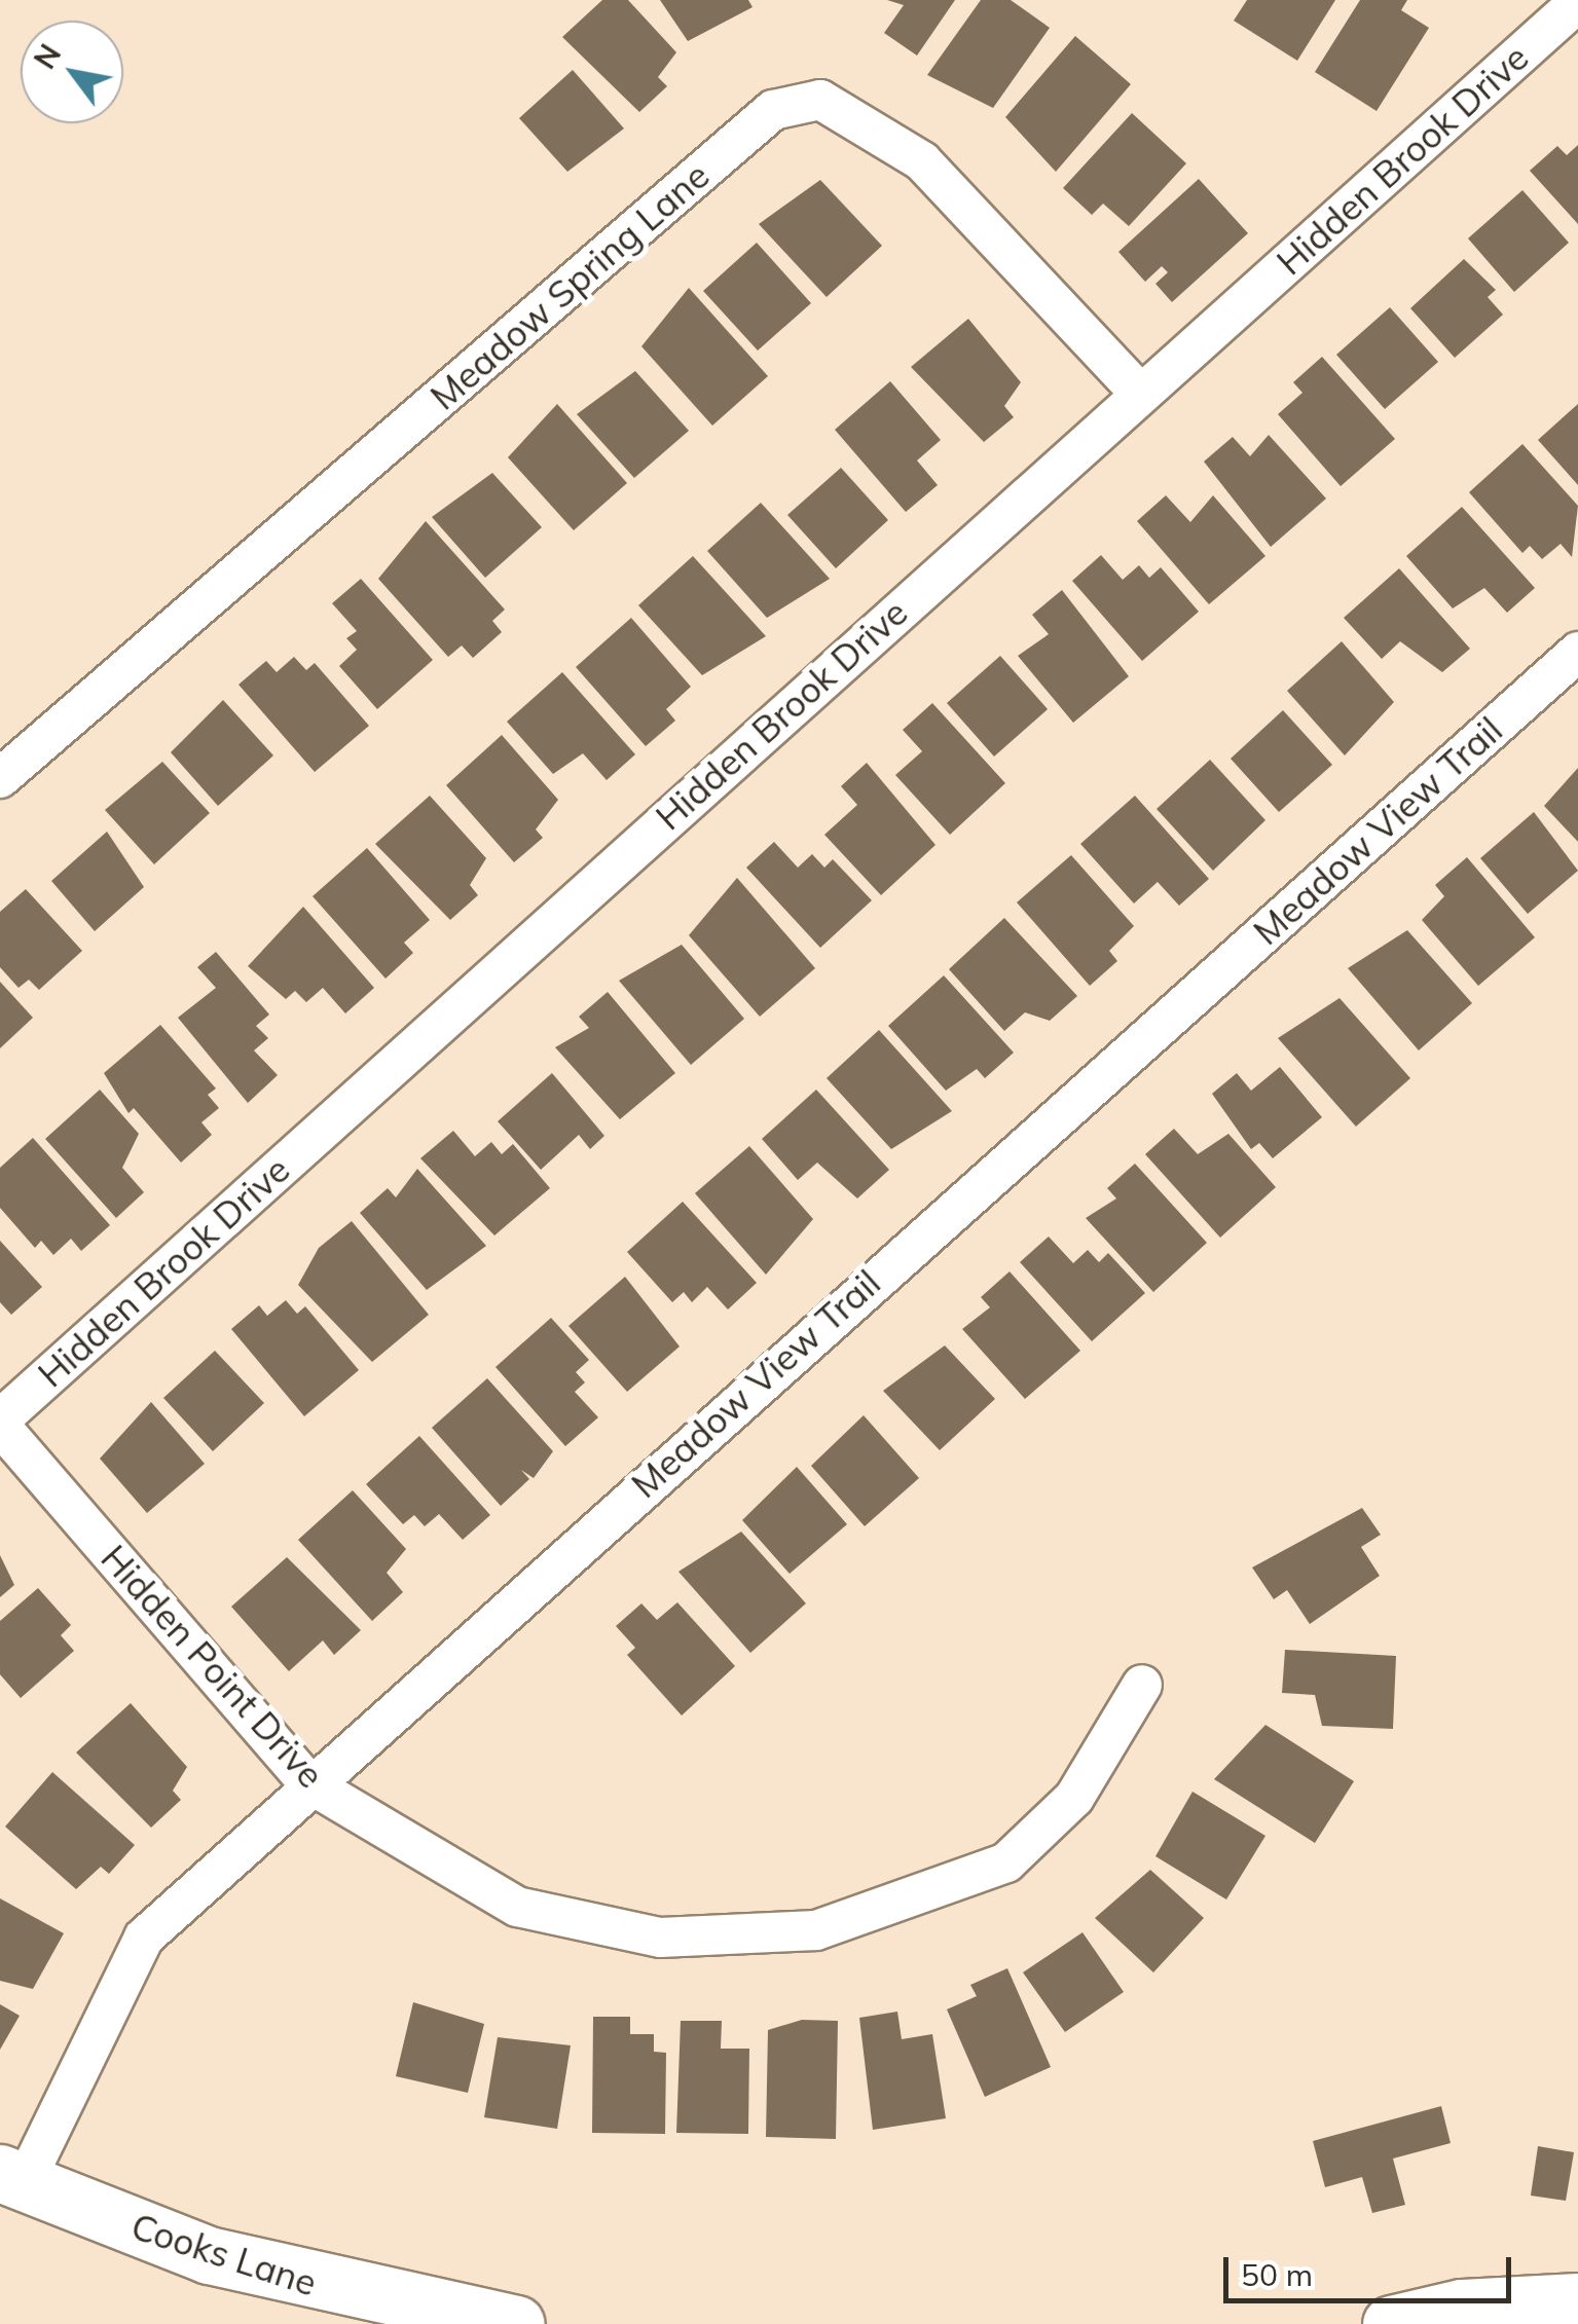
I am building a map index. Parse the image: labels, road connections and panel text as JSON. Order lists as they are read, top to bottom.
{
  "streets": {
    "street": [
      "Hidden Brook Drive",
      "Meadow Spring Lane",
      "Meadow View Trail",
      "Hidden Point Drive",
      "Cooks Lane"
    ]
  },
  "crossings": [
    ["Hidden Brook Drive", "Meadow Spring Lane"],
    ["Hidden Brook Drive", "Hidden Point Drive"],
    ["Meadow View Trail", "Hidden Point Drive"],
    ["Meadow View Trail", "Cooks Lane"]
  ],
  "scale_bar": "50 m",
  "north": "top left"
}
